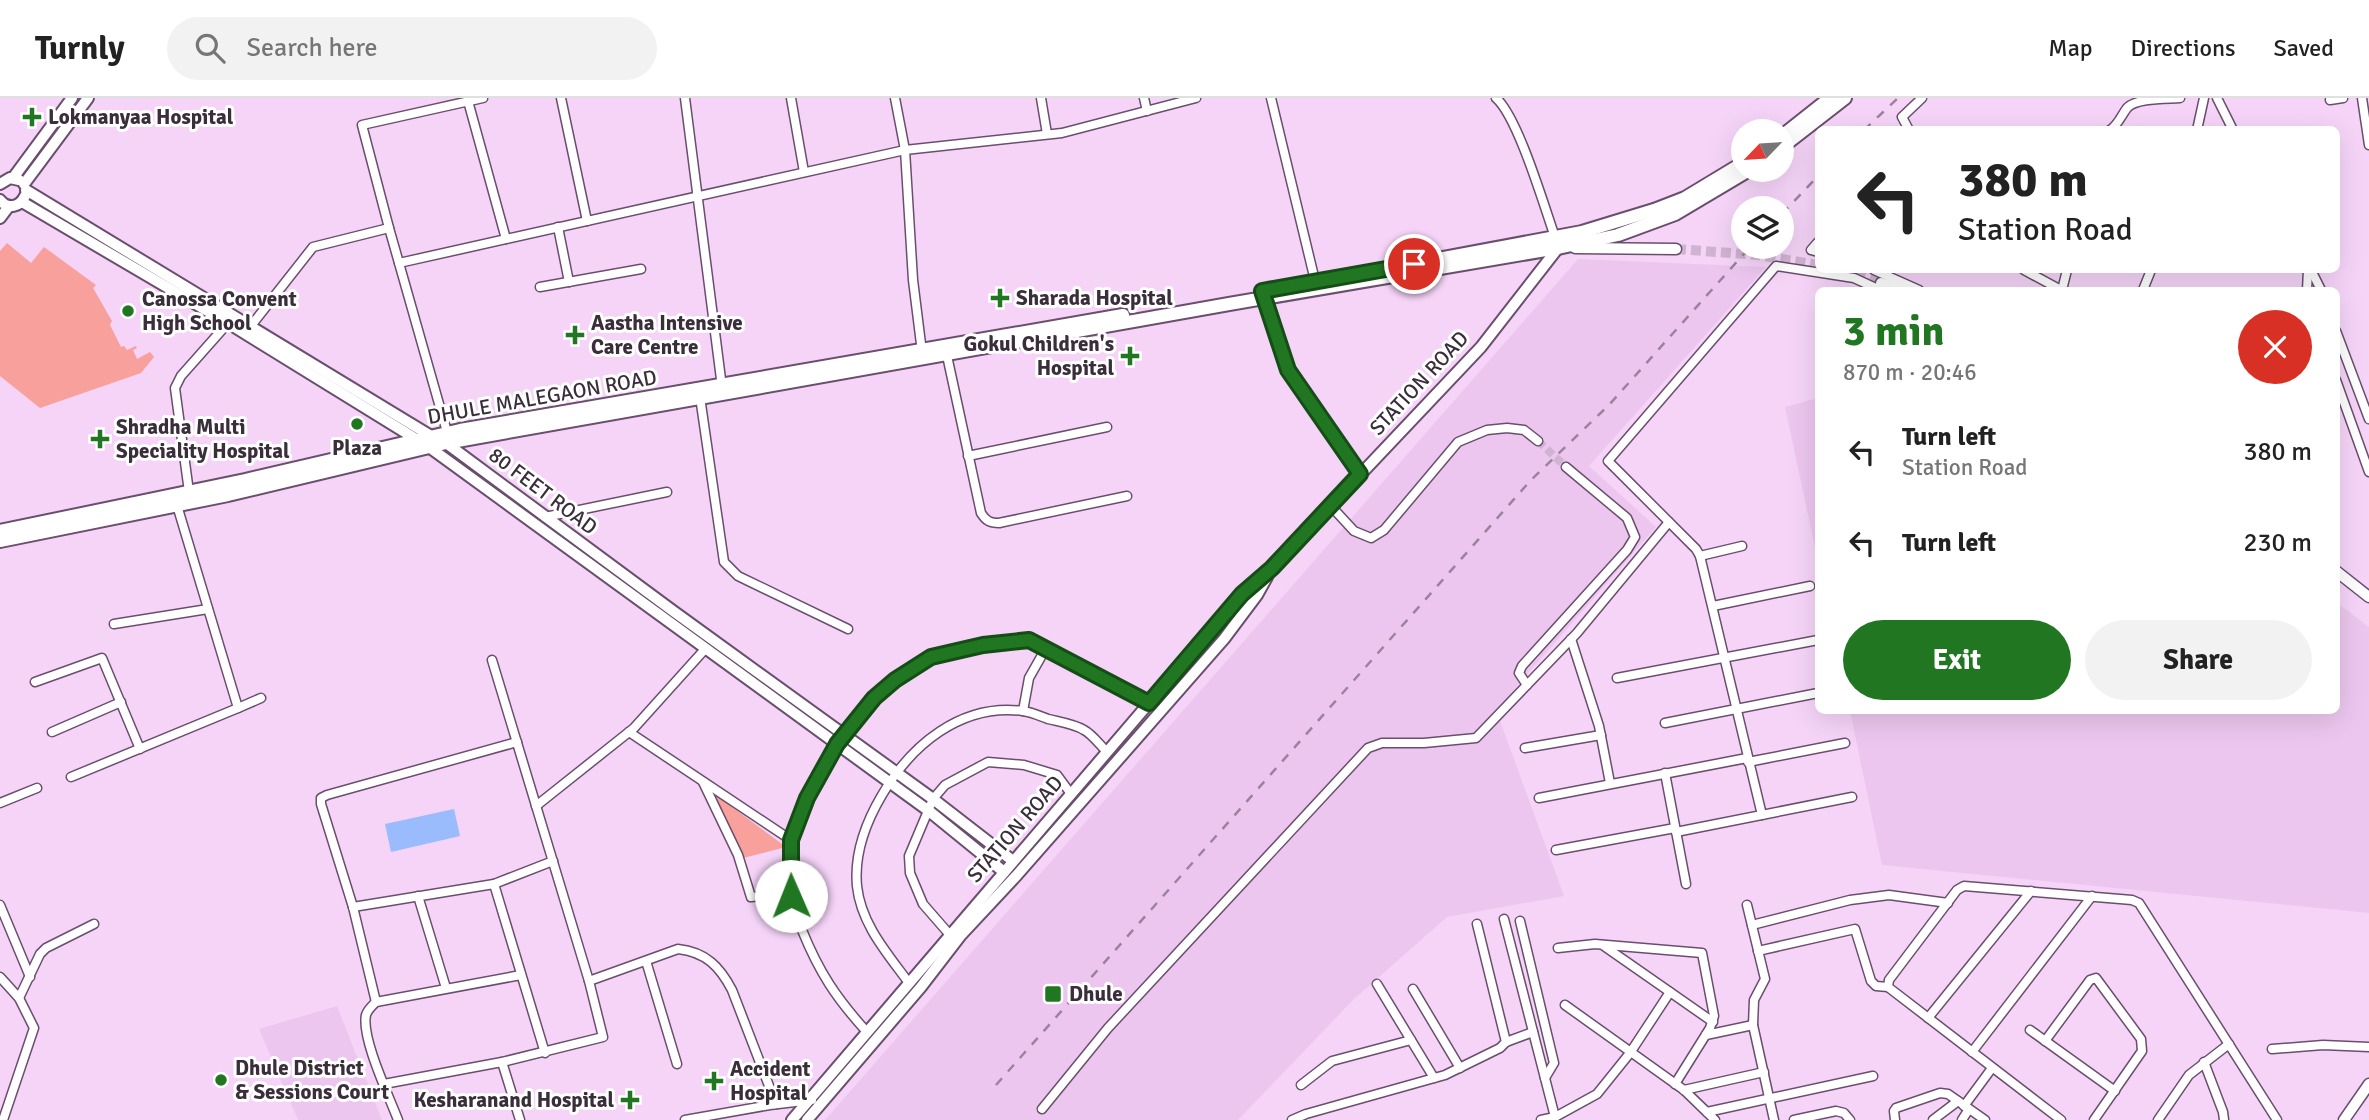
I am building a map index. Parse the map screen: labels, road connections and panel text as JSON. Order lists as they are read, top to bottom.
{
  "streets": {
    "main road": ["STATION ROAD", "DHULE MALEGAON ROAD", "80 FEET ROAD"]
  },
  "crossings": [
    ["STATION ROAD", "DHULE MALEGAON ROAD"],
    ["STATION ROAD", "80 FEET ROAD"],
    ["DHULE MALEGAON ROAD", "80 FEET ROAD"]
  ],
  "places": {
    "health": [
      "Lokmanyaa Hospital",
      "Sharada Hospital",
      "Aastha Intensive Care Centre",
      "Gokul Children's Hospital",
      "Shradha Multi Speciality Hospital",
      "Accident Hospital",
      "Kesharanand Hospital"
    ],
    "other": ["Canossa Convent High School", "Plaza", "Dhule District & Sessions Court"],
    "transit": ["Dhule"]
  },
  "north": "bottom left",
  "page": {
    "header": "Turnly",
    "search": "Search here",
    "nav": ["Map", "Directions", "Saved"],
    "turn": ["380 m", "Station Road"],
    "heading": ["3 min", "870 m · 20:46"],
    "list": [
      {
        "name": "Turn left",
        "note": "Station Road",
        "value": "380 m"
      },
      {
        "name": "Turn left",
        "value": "230 m"
      }
    ],
    "buttons": ["Exit", "Share"]
  }
}
